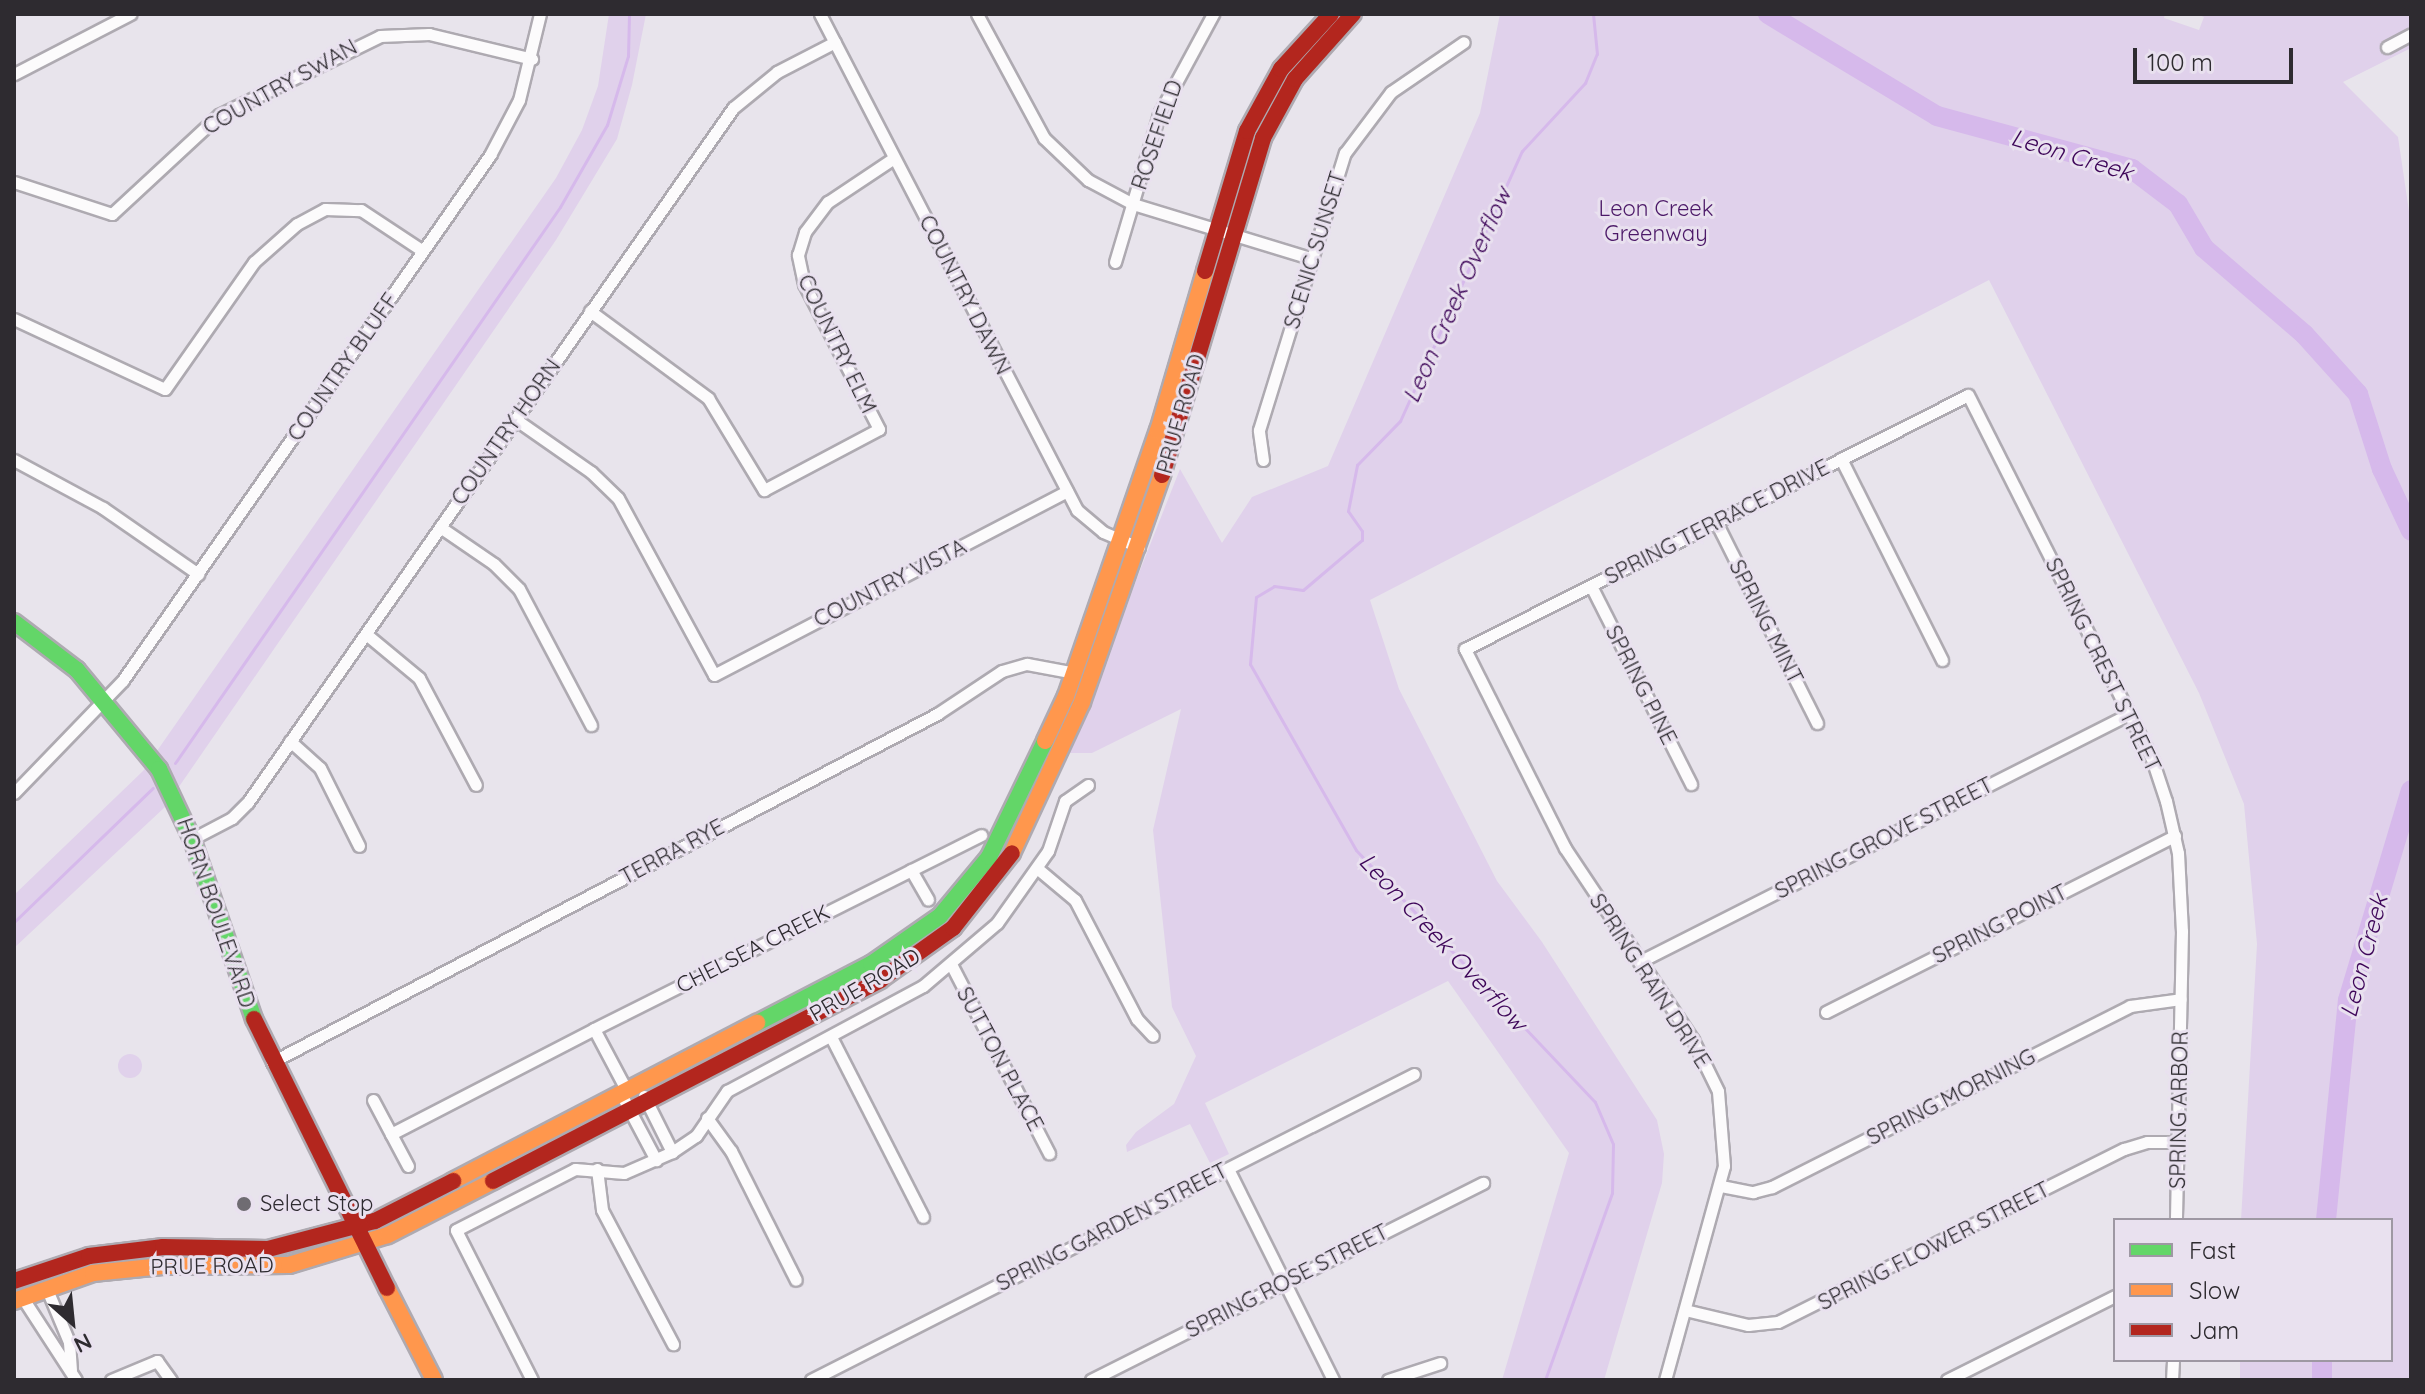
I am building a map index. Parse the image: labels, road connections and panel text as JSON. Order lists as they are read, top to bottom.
{
  "streets": {
    "main road": ["PRUE ROAD", "HORN BOULEVARD"],
    "street": [
      "COUNTRY SWAN",
      "ROSEFIELD",
      "SCENIC SUNSET",
      "COUNTRY DAWN",
      "COUNTRY ELM",
      "COUNTRY BLUFF",
      "COUNTRY HORN",
      "SPRING TERRACE DRIVE",
      "COUNTRY VISTA",
      "SPRING MINT",
      "SPRING CREST STREET",
      "SPRING PINE",
      "SPRING GROVE STREET",
      "TERRA RYE",
      "SPRING POINT",
      "CHELSEA CREEK",
      "SPRING RAIN DRIVE",
      "SUTTON PLACE",
      "SPRING MORNING",
      "SPRING ARBOR",
      "SPRING GARDEN STREET",
      "SPRING FLOWER STREET",
      "SPRING ROSE STREET"
    ]
  },
  "crossings": [
    ["COUNTRY SWAN", "COUNTRY BLUFF"],
    ["COUNTRY DAWN", "COUNTRY ELM"],
    ["COUNTRY DAWN", "PRUE ROAD"],
    ["COUNTRY DAWN", "COUNTRY HORN"],
    ["COUNTRY DAWN", "COUNTRY VISTA"],
    ["COUNTRY ELM", "COUNTRY HORN"],
    ["COUNTRY BLUFF", "HORN BOULEVARD"],
    ["PRUE ROAD", "TERRA RYE"],
    ["PRUE ROAD", "HORN BOULEVARD"],
    ["COUNTRY HORN", "COUNTRY VISTA"],
    ["COUNTRY HORN", "HORN BOULEVARD"],
    ["SPRING TERRACE DRIVE", "SPRING MINT"],
    ["SPRING TERRACE DRIVE", "SPRING CREST STREET"],
    ["SPRING TERRACE DRIVE", "SPRING PINE"],
    ["SPRING TERRACE DRIVE", "SPRING RAIN DRIVE"],
    ["SPRING CREST STREET", "SPRING GROVE STREET"],
    ["SPRING CREST STREET", "SPRING POINT"],
    ["SPRING CREST STREET", "SPRING MORNING"],
    ["SPRING CREST STREET", "SPRING ARBOR"],
    ["SPRING GROVE STREET", "SPRING RAIN DRIVE"],
    ["TERRA RYE", "HORN BOULEVARD"],
    ["SPRING RAIN DRIVE", "SPRING MORNING"],
    ["SPRING RAIN DRIVE", "SPRING FLOWER STREET"],
    ["SPRING MORNING", "SPRING ARBOR"],
    ["SPRING ARBOR", "SPRING FLOWER STREET"]
  ],
  "water": ["Leon Creek", "Leon Creek Overflow"],
  "parks": ["Leon Creek Greenway"],
  "places": ["Select Stop"],
  "legend": ["Fast", "Slow", "Jam"],
  "scale_bar": "100 m",
  "north": "bottom right"
}
